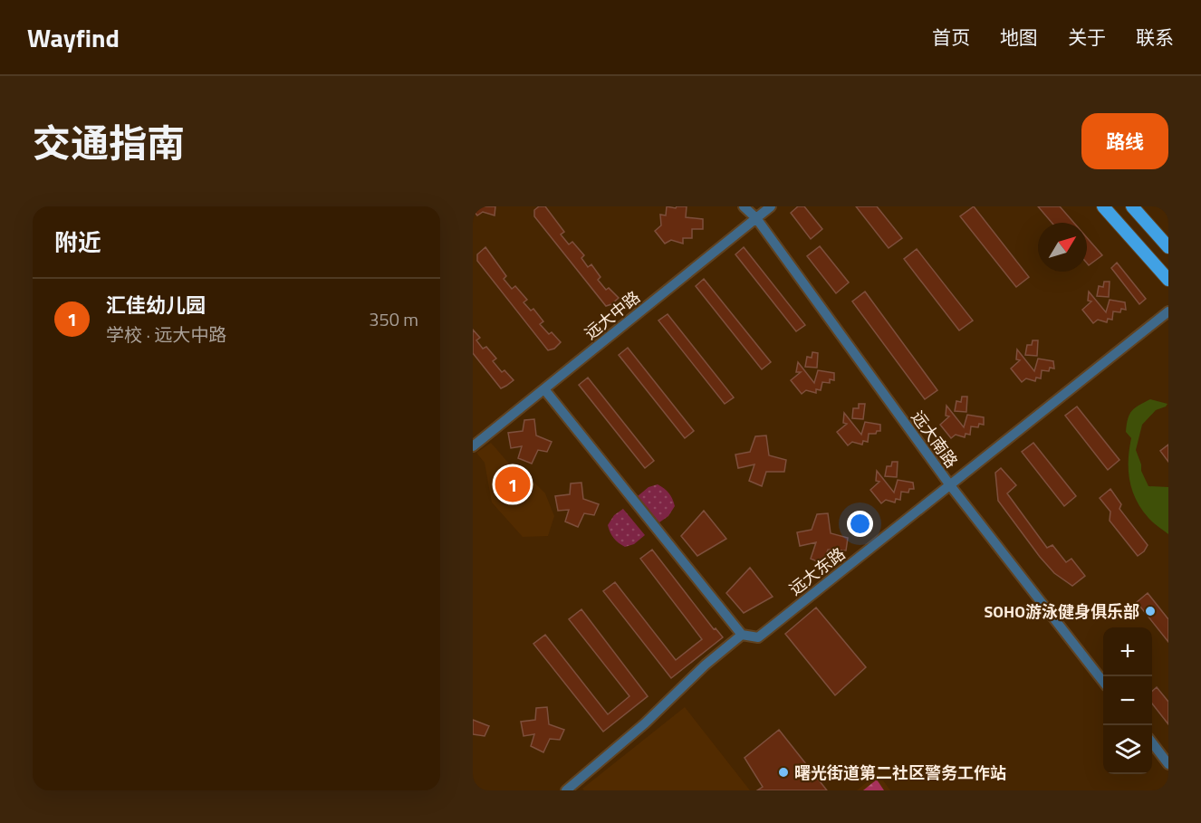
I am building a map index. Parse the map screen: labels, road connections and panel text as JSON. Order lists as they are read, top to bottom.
{
  "streets": {
    "street": ["远大中路", "远大南路", "远大东路"]
  },
  "crossings": [
    ["远大中路", "远大南路"],
    ["远大南路", "远大东路"]
  ],
  "places": ["SOHO游泳健身俱乐部", "曙光街道第二社区警务工作站"],
  "north": "top right",
  "page": {
    "header": "Wayfind",
    "nav": [
      "首页",
      "地图",
      "关于",
      "联系"
    ],
    "title": "交通指南",
    "buttons": "路线",
    "heading": "附近",
    "list": [
      {
        "mark": "1",
        "name": "汇佳幼儿园",
        "note": "学校 · 远大中路",
        "value": "350 m"
      }
    ],
    "pins": "1",
    "map_buttons": ["+", "−"]
  }
}
